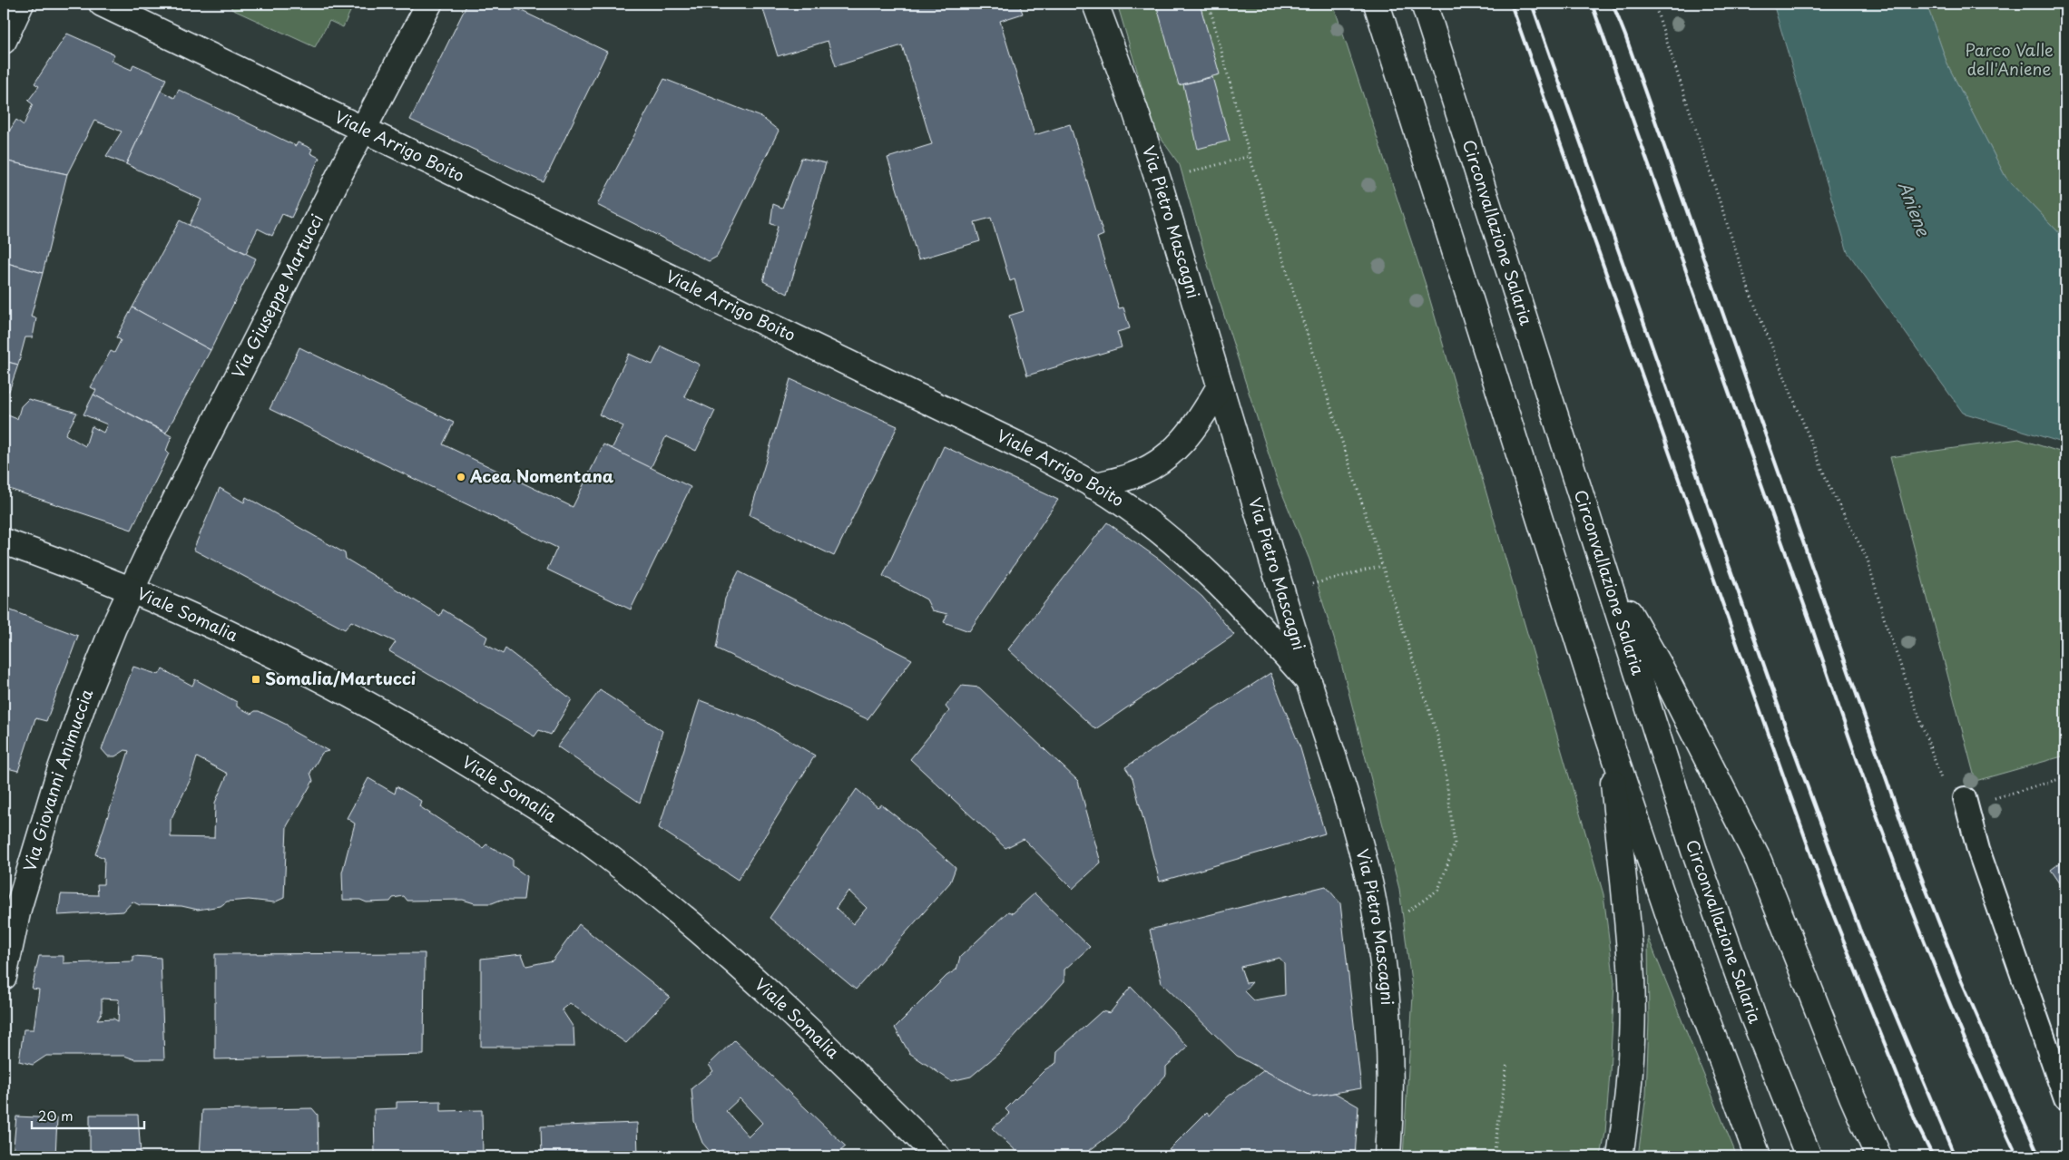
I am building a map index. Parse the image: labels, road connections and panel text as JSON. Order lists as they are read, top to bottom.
{
  "streets": {
    "main road": [
      "Viale Arrigo Boito",
      "Via Pietro Mascagni",
      "Circonvallazione Salaria",
      "Via Giuseppe Martucci",
      "Viale Somalia",
      "Via Giovanni Animuccia"
    ]
  },
  "crossings": [
    ["Viale Arrigo Boito", "Via Pietro Mascagni"],
    ["Viale Arrigo Boito", "Via Giuseppe Martucci"],
    ["Via Giuseppe Martucci", "Viale Somalia"],
    ["Via Giuseppe Martucci", "Via Giovanni Animuccia"],
    ["Viale Somalia", "Via Giovanni Animuccia"]
  ],
  "water": ["Aniene"],
  "parks": ["Parco Valle dell'Aniene"],
  "places": {
    "other": ["Acea Nomentana"],
    "transit": ["Somalia/Martucci"]
  },
  "scale_bar": "20 m"
}
